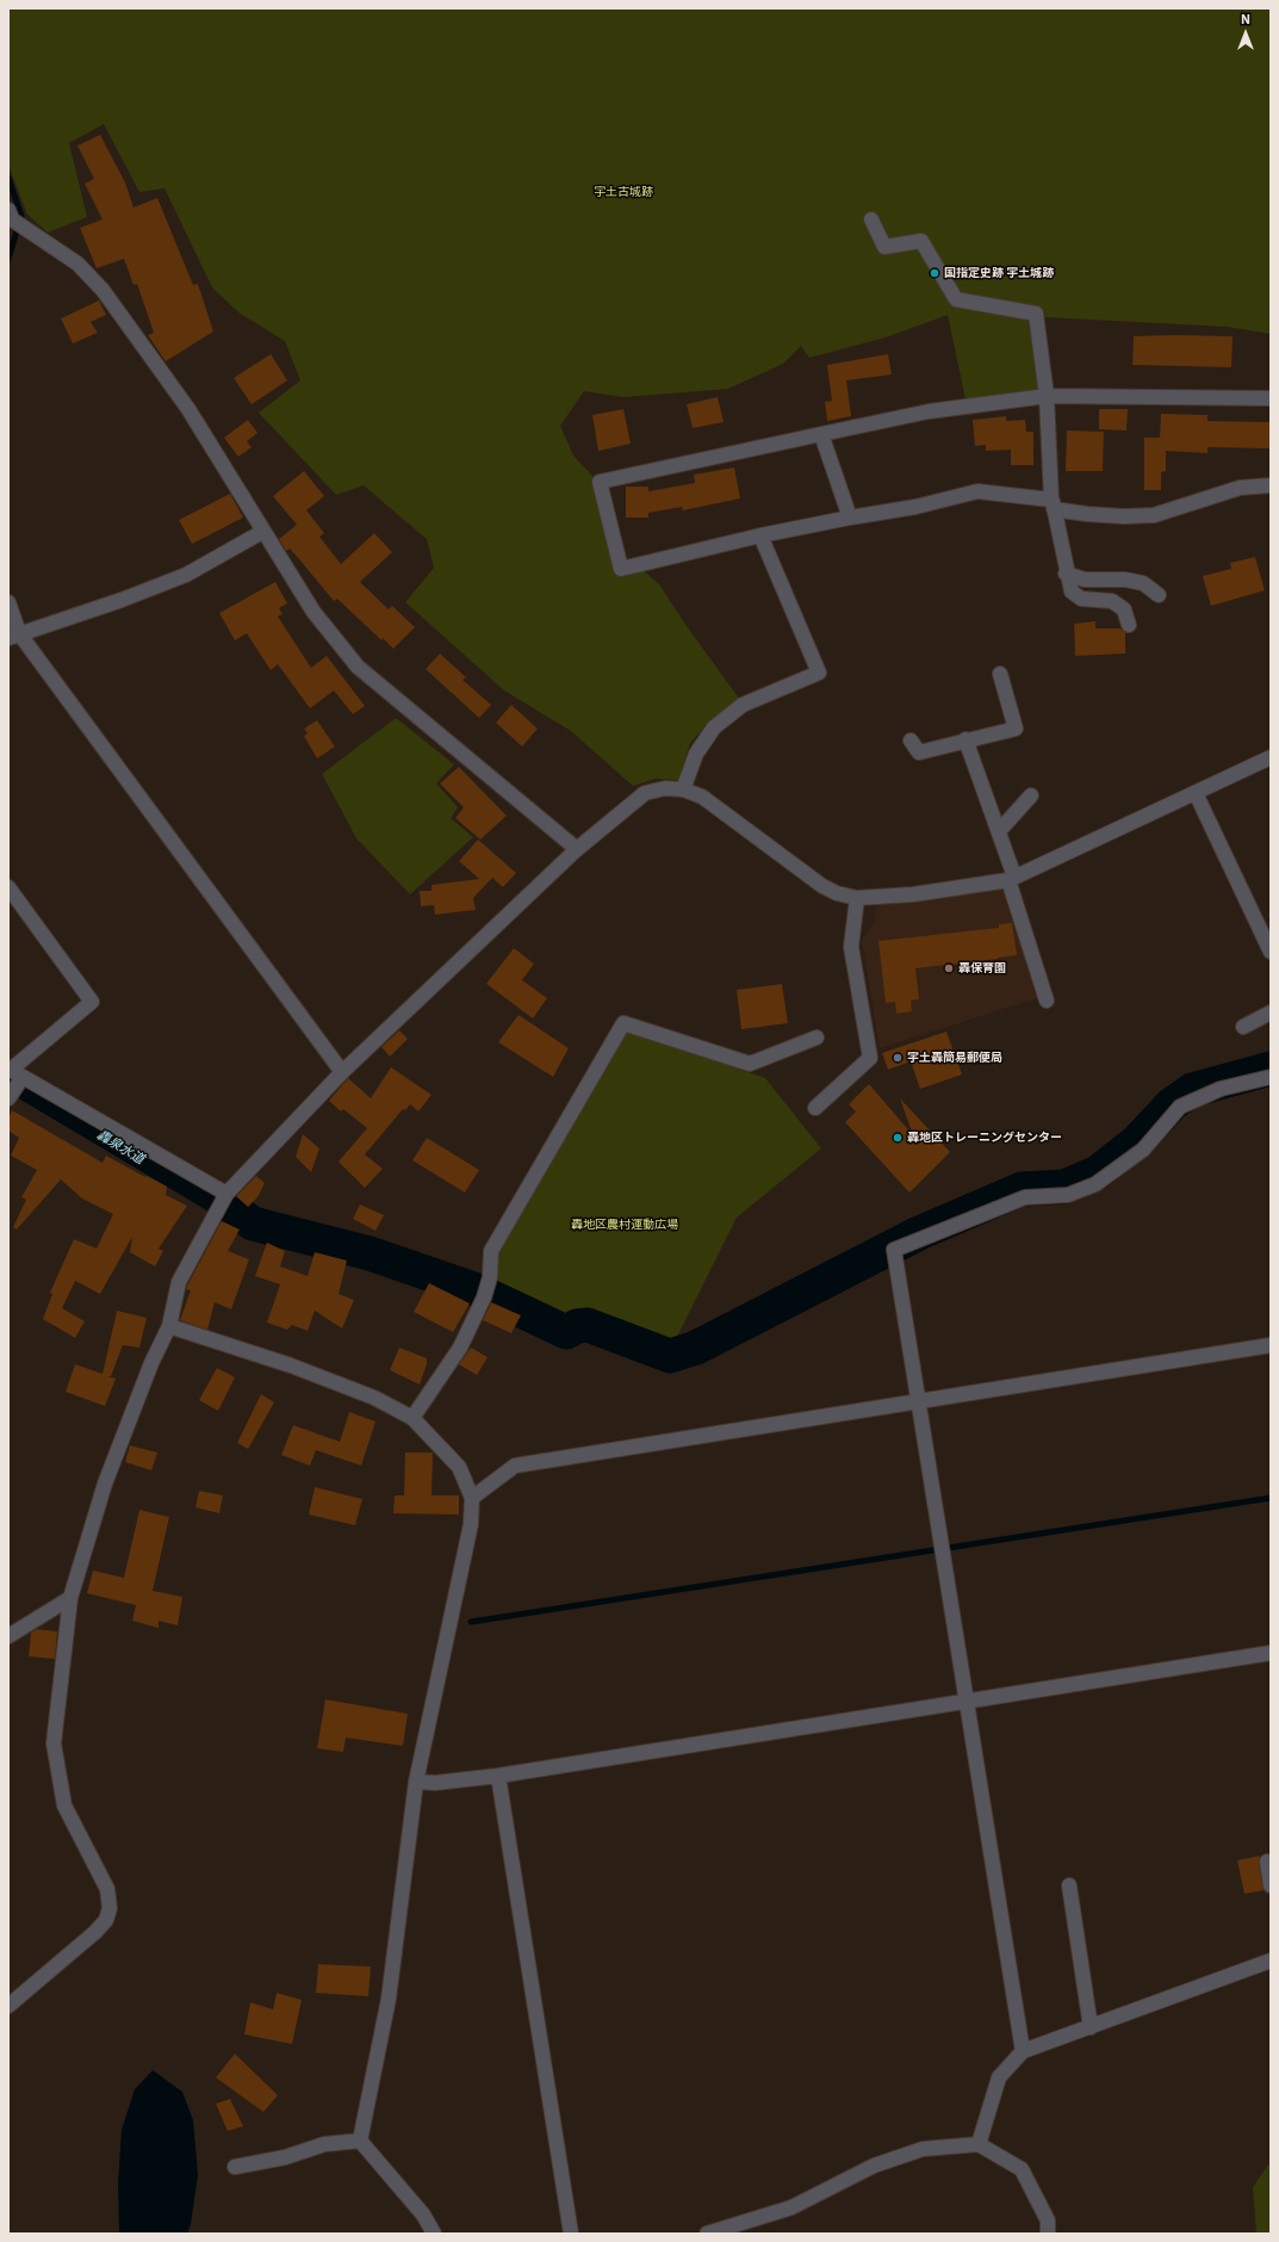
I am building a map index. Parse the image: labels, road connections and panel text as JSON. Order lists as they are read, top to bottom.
{
  "water": ["轟泉水道"],
  "parks": ["宇土古城跡", "轟地区農村運動広場"],
  "places": [
    "国指定史跡 宇土城跡",
    "轟保育園",
    "宇土轟簡易郵便局",
    "轟地区トレーニングセンター"
  ],
  "north": "top"
}
